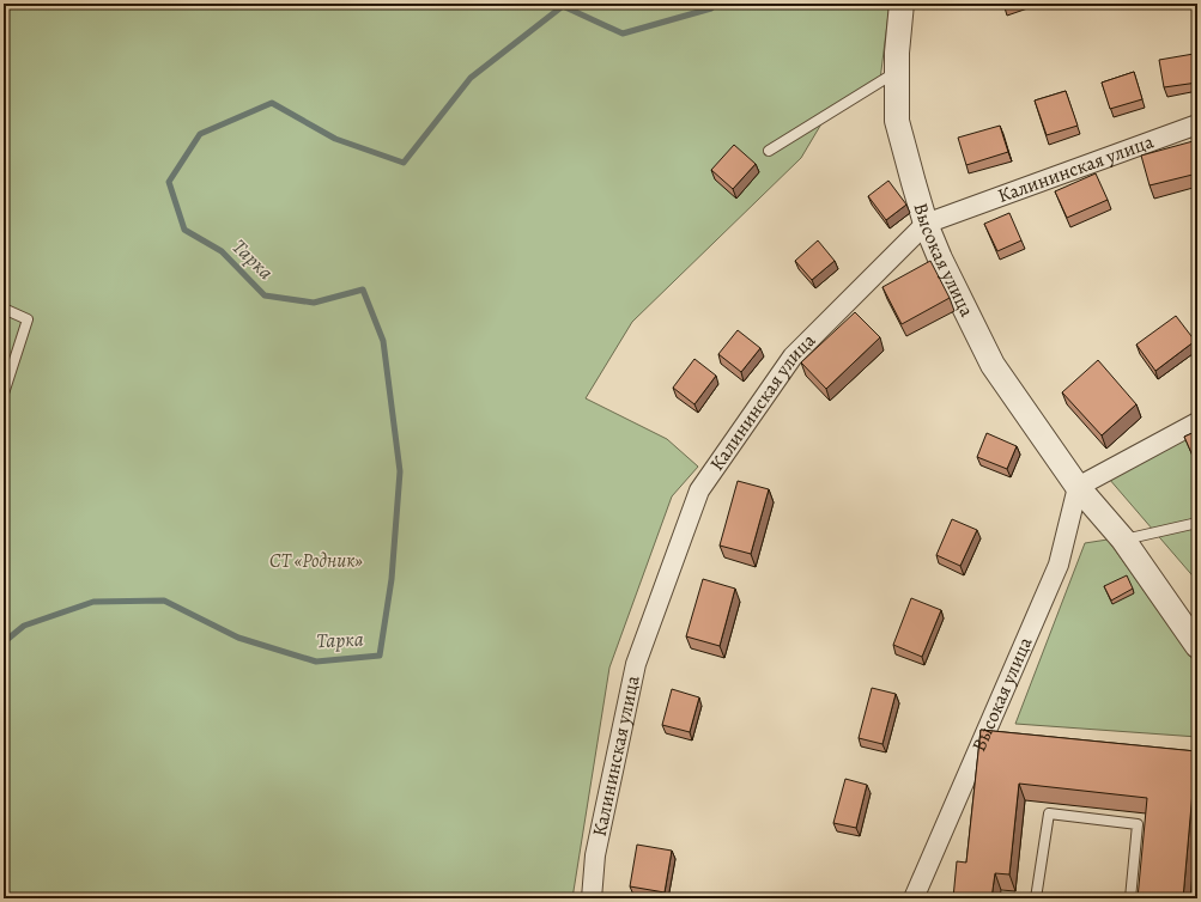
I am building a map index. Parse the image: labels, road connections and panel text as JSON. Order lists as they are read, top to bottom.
{
  "streets": {
    "street": ["Калининская улица", "Высокая улица"]
  },
  "crossings": [
    ["Калининская улица", "Высокая улица"]
  ],
  "water": ["Тарка"],
  "parks": ["СТ «Родник»"]
}
